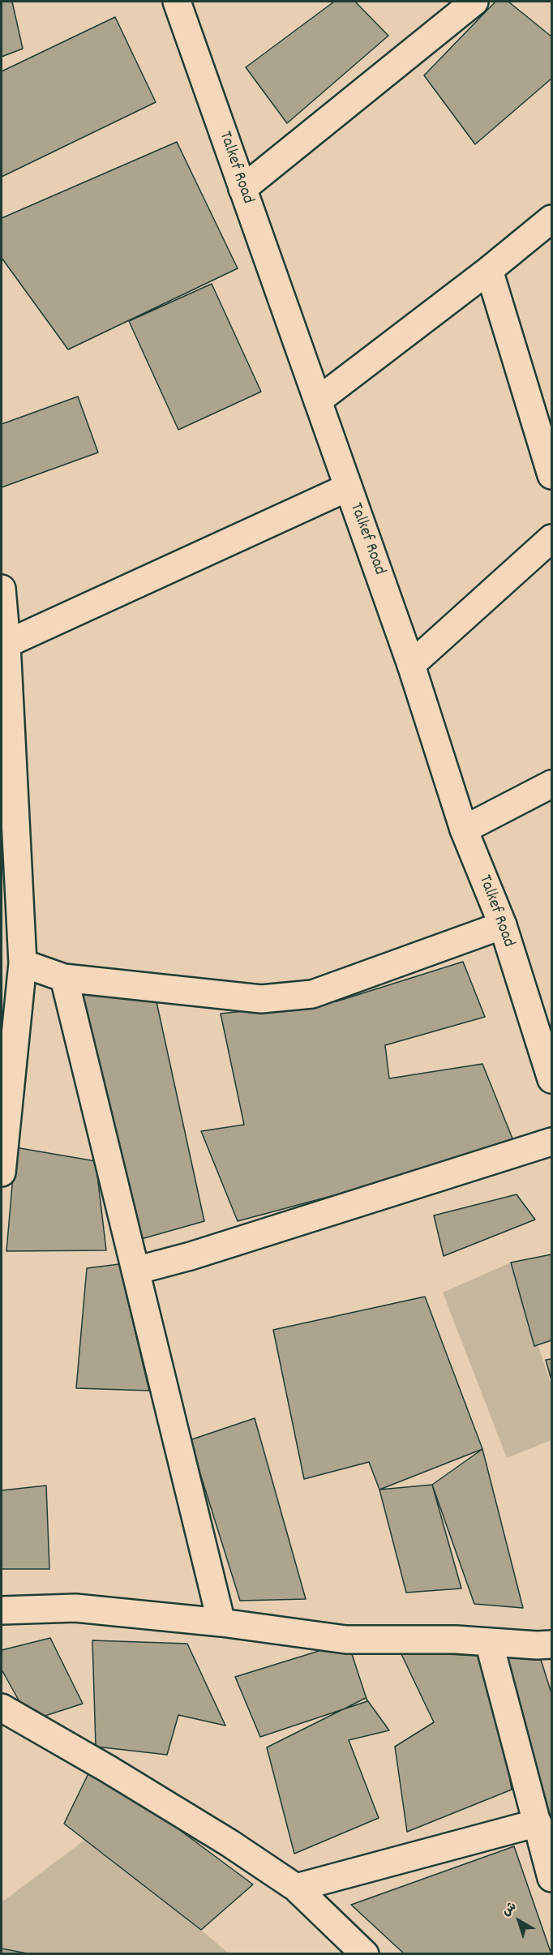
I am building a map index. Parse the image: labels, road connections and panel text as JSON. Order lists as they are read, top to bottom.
{
  "streets": {
    "street": ["Talkef Road"]
  },
  "north": "top left"
}
